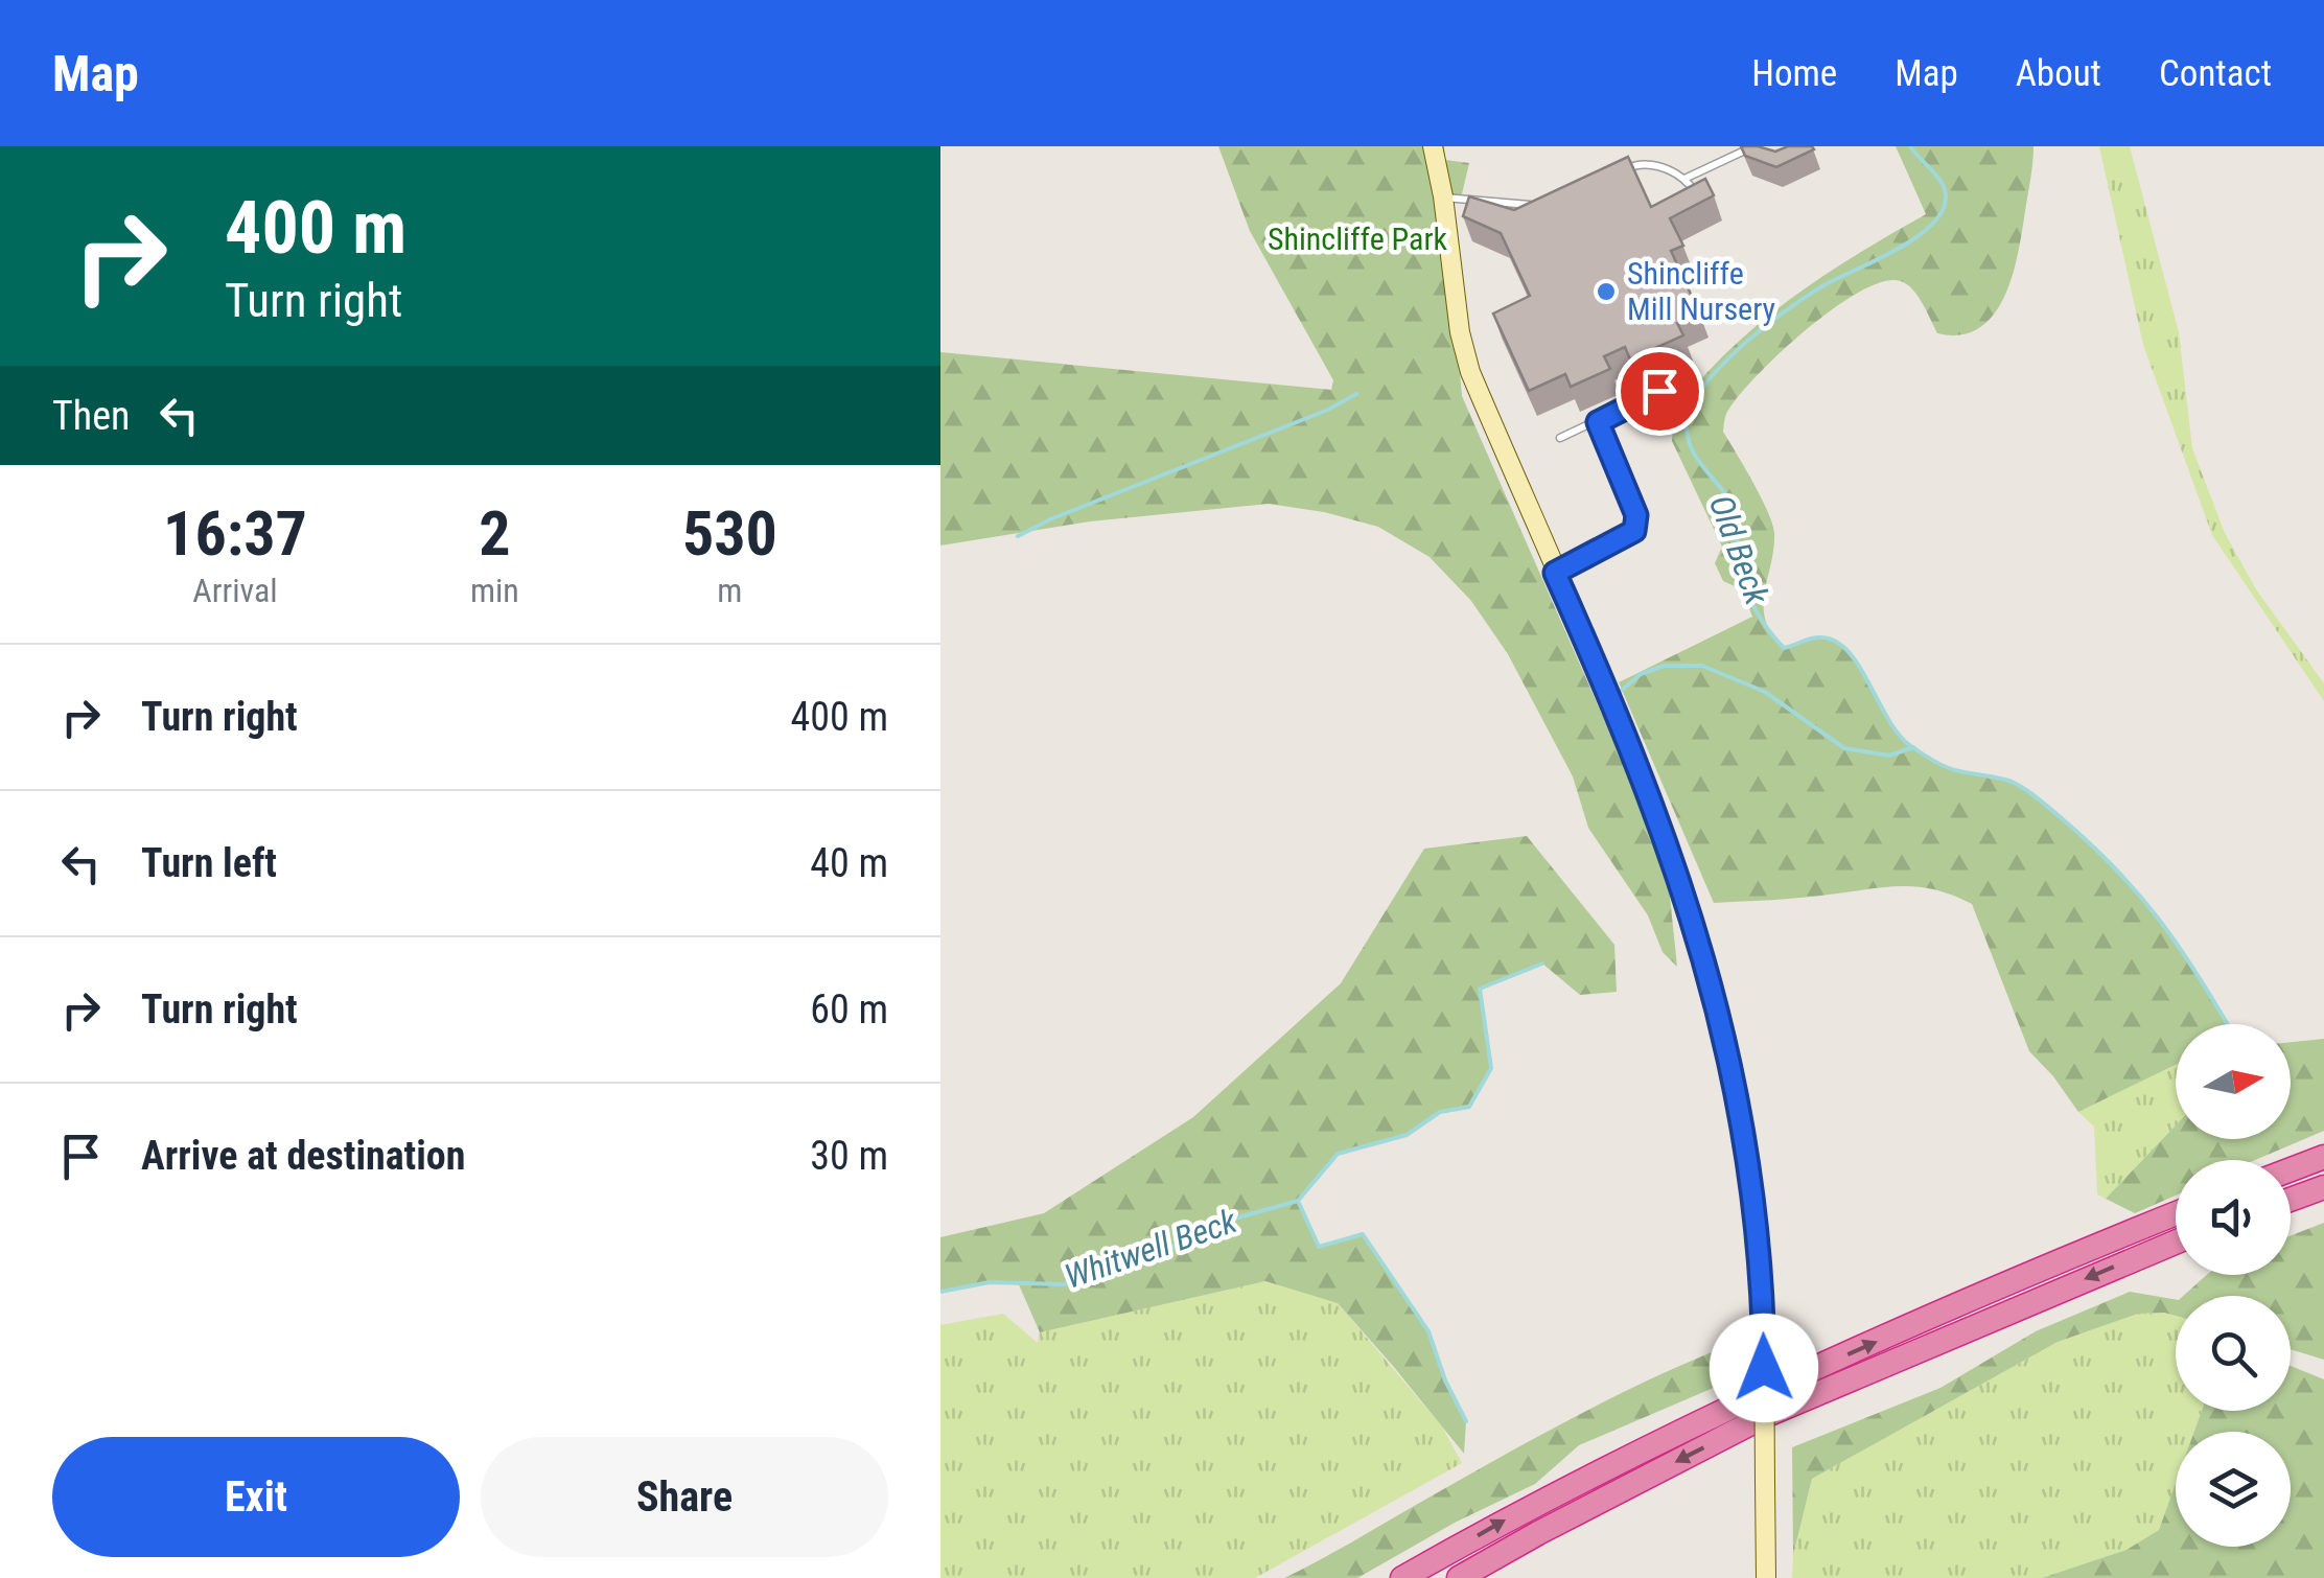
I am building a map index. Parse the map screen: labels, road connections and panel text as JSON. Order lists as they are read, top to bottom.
{
  "water": ["Old Beck", "Whitwell Beck"],
  "parks": ["Shincliffe Park"],
  "places": ["Shincliffe Mill Nursery"],
  "north": "right",
  "page": {
    "header": "Map",
    "nav": [
      "Home",
      "Map",
      "About",
      "Contact"
    ],
    "turn": ["400 m", "Turn right"],
    "then": "Then",
    "eta": [
      "16:37",
      "Arrival",
      "2",
      "min",
      "530",
      "m"
    ],
    "list": [
      {
        "name": "Turn right",
        "value": "400 m"
      },
      {
        "name": "Turn left",
        "value": "40 m"
      },
      {
        "name": "Turn right",
        "value": "60 m"
      },
      {
        "name": "Arrive at destination",
        "value": "30 m"
      }
    ],
    "buttons": ["Exit", "Share"]
  }
}
